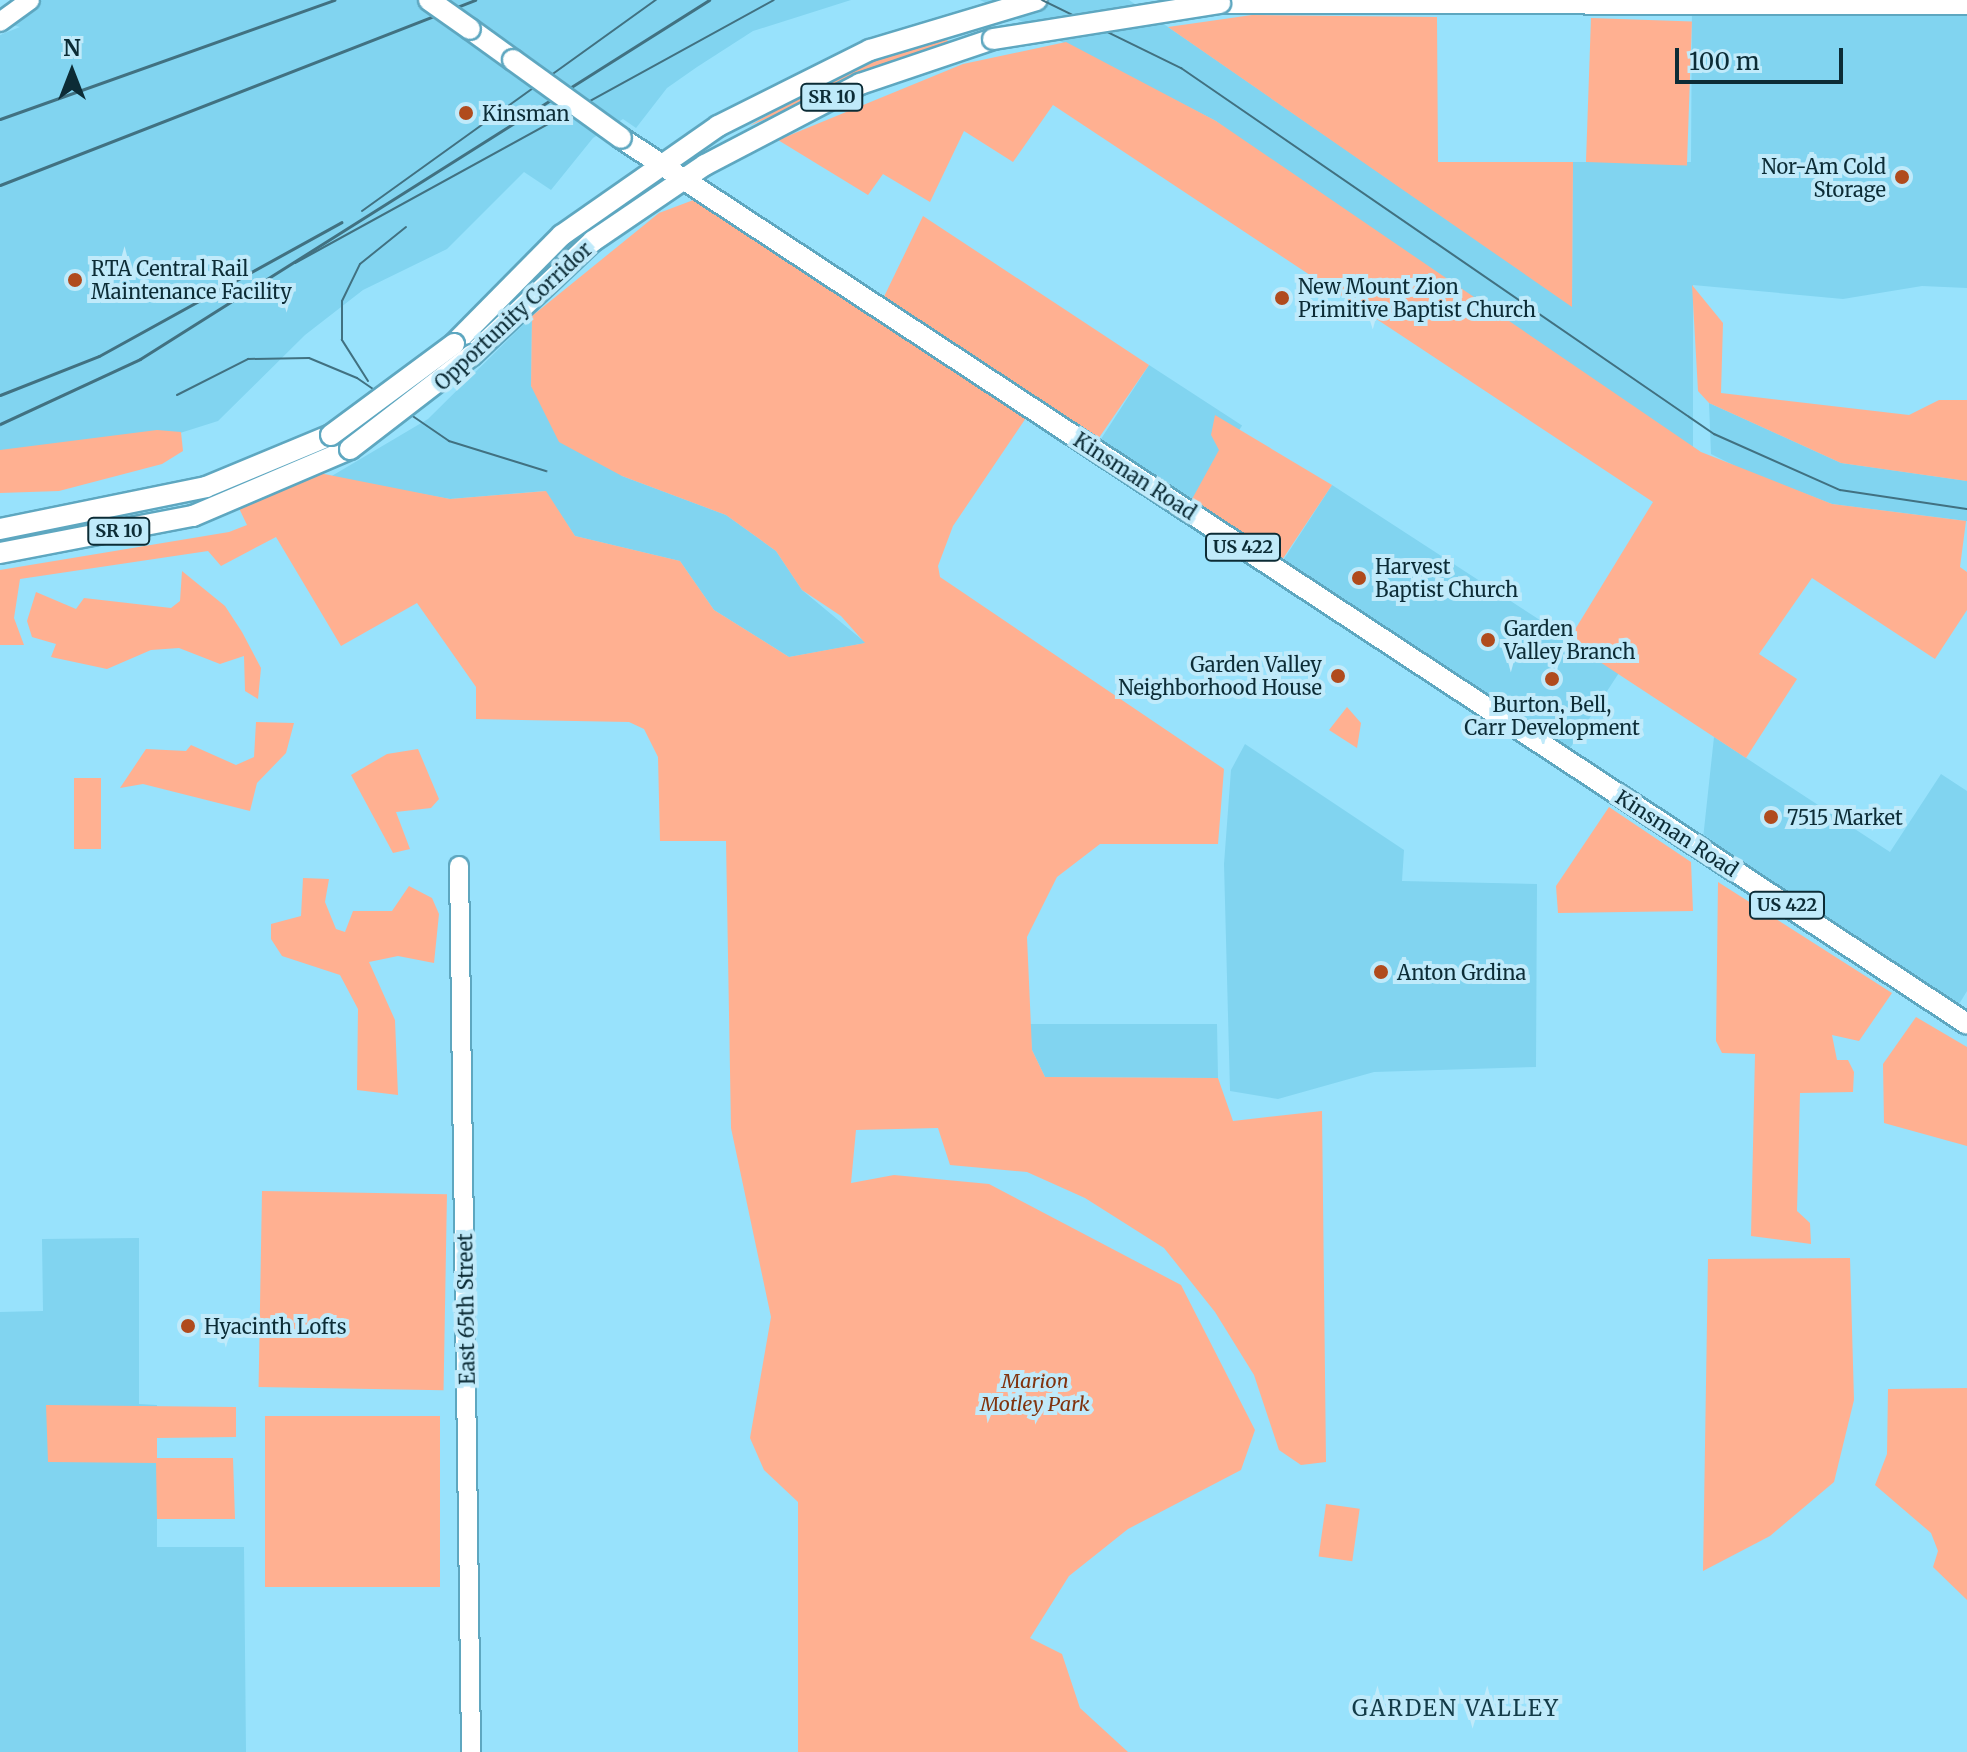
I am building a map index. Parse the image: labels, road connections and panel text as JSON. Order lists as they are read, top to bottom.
{
  "streets": {
    "main road": [
      "SR 10",
      "Opportunity Corridor",
      "Kinsman Road",
      "US 422"
    ],
    "street": ["East 65th Street"]
  },
  "crossings": [
    ["Opportunity Corridor", "Kinsman Road"]
  ],
  "districts": ["GARDEN VALLEY"],
  "parks": ["Marion Motley Park"],
  "places": [
    "Kinsman",
    "Nor-Am Cold Storage",
    "RTA Central Rail Maintenance Facility",
    "New Mount Zion Primitive Baptist Church",
    "Harvest Baptist Church",
    "Garden Valley Branch",
    "Garden Valley Neighborhood House",
    "Burton, Bell, Carr Development",
    "7515 Market",
    "Anton Grdina",
    "Hyacinth Lofts"
  ],
  "scale_bar": "100 m",
  "north": "top"
}
